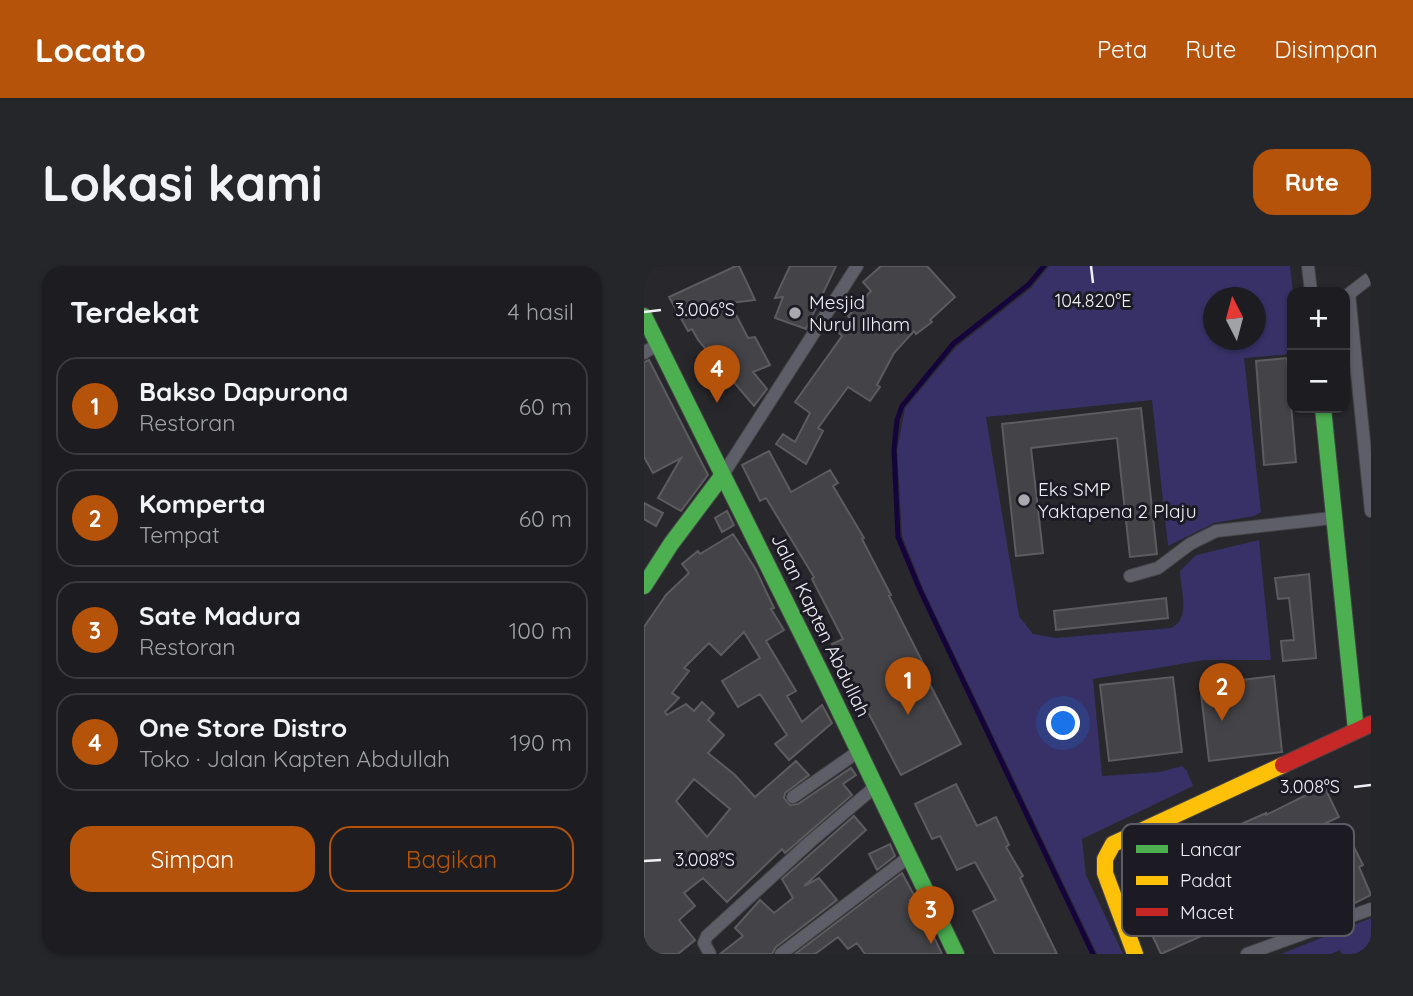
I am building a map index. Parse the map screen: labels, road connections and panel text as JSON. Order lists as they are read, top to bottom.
{
  "streets": {
    "street": ["Jalan Kapten Abdullah"]
  },
  "places": ["Mesjid Nurul Ilham", "Eks SMP Yaktapena 2 Plaju"],
  "legend": ["Lancar", "Padat", "Macet"],
  "north": "top",
  "page": {
    "header": "Locato",
    "nav": ["Peta", "Rute", "Disimpan"],
    "buttons": [
      "Rute",
      ["Simpan", "Bagikan"]
    ],
    "title": "Lokasi kami",
    "heading": ["Terdekat", "4 hasil"],
    "map_buttons": ["+", "−"],
    "pins": [
      "4",
      "1",
      "2",
      "3"
    ],
    "list": [
      {
        "mark": "1",
        "name": "Bakso Dapurona",
        "note": "Restoran",
        "value": "60 m"
      },
      {
        "mark": "2",
        "name": "Komperta",
        "note": "Tempat",
        "value": "60 m"
      },
      {
        "mark": "3",
        "name": "Sate Madura",
        "note": "Restoran",
        "value": "100 m"
      },
      {
        "mark": "4",
        "name": "One Store Distro",
        "note": "Toko · Jalan Kapten Abdullah",
        "value": "190 m"
      }
    ]
  },
  "coordinates": ["104.820°E", "3.006°S", "3.008°S"]
}
